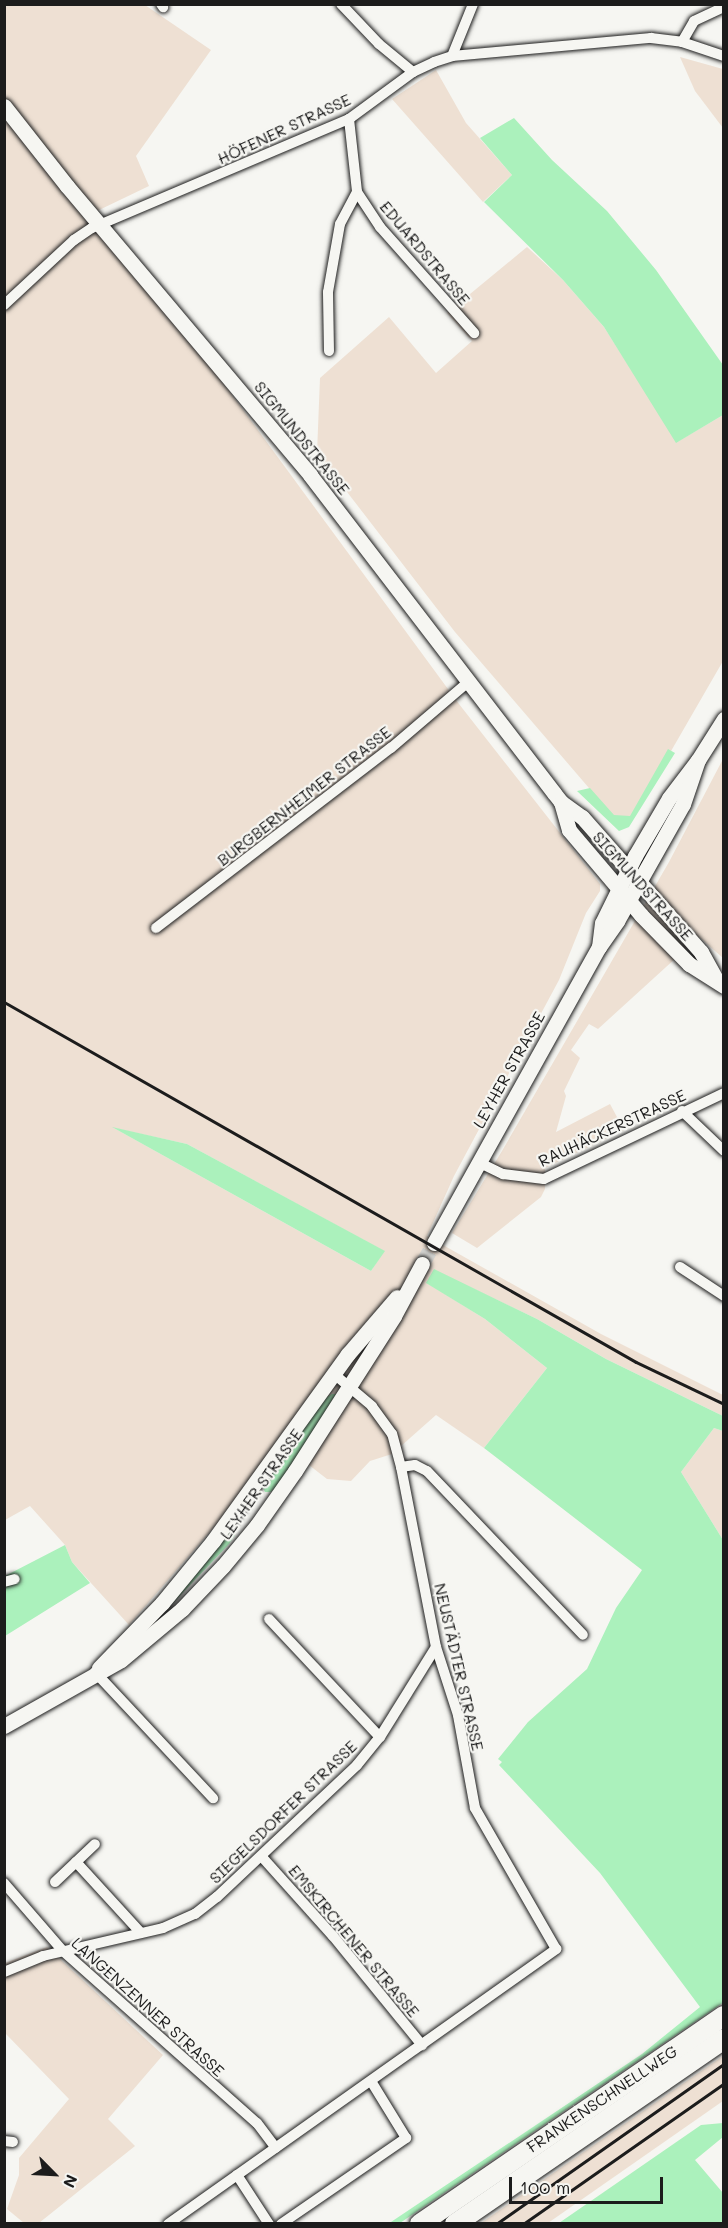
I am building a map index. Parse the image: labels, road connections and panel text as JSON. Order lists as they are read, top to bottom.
{
  "streets": {
    "highway": ["FRANKENSCHNELLWEG"],
    "main road": ["SIGMUNDSTRASSE", "LEYHER STRASSE"],
    "street": [
      "HÖFENER STRASSE",
      "EDUARDSTRASSE",
      "BURGBERNHEIMER STRASSE",
      "RAUHÄCKERSTRASSE",
      "NEUSTÄDTER STRASSE",
      "SIEGELSDORFER STRASSE",
      "EMSKIRCHENER STRASSE",
      "LANGENZENNER STRASSE"
    ]
  },
  "crossings": [
    ["HÖFENER STRASSE", "EDUARDSTRASSE"],
    ["HÖFENER STRASSE", "SIGMUNDSTRASSE"],
    ["SIGMUNDSTRASSE", "BURGBERNHEIMER STRASSE"],
    ["SIGMUNDSTRASSE", "LEYHER STRASSE"],
    ["LEYHER STRASSE", "RAUHÄCKERSTRASSE"],
    ["LEYHER STRASSE", "NEUSTÄDTER STRASSE"],
    ["NEUSTÄDTER STRASSE", "SIEGELSDORFER STRASSE"],
    ["NEUSTÄDTER STRASSE", "EMSKIRCHENER STRASSE"],
    ["NEUSTÄDTER STRASSE", "LANGENZENNER STRASSE"],
    ["SIEGELSDORFER STRASSE", "EMSKIRCHENER STRASSE"],
    ["SIEGELSDORFER STRASSE", "LANGENZENNER STRASSE"]
  ],
  "scale_bar": "100 m",
  "north": "bottom right"
}
